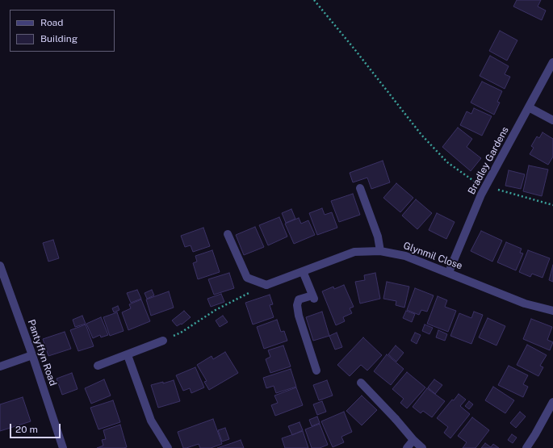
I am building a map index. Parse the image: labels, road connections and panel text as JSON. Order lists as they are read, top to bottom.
{
  "streets": {
    "street": ["Bradley Gardens", "Glynmil Close", "Pantyffyn Road"]
  },
  "crossings": [
    ["Bradley Gardens", "Glynmil Close"]
  ],
  "legend": ["Road", "Building"],
  "scale_bar": "20 m"
}
